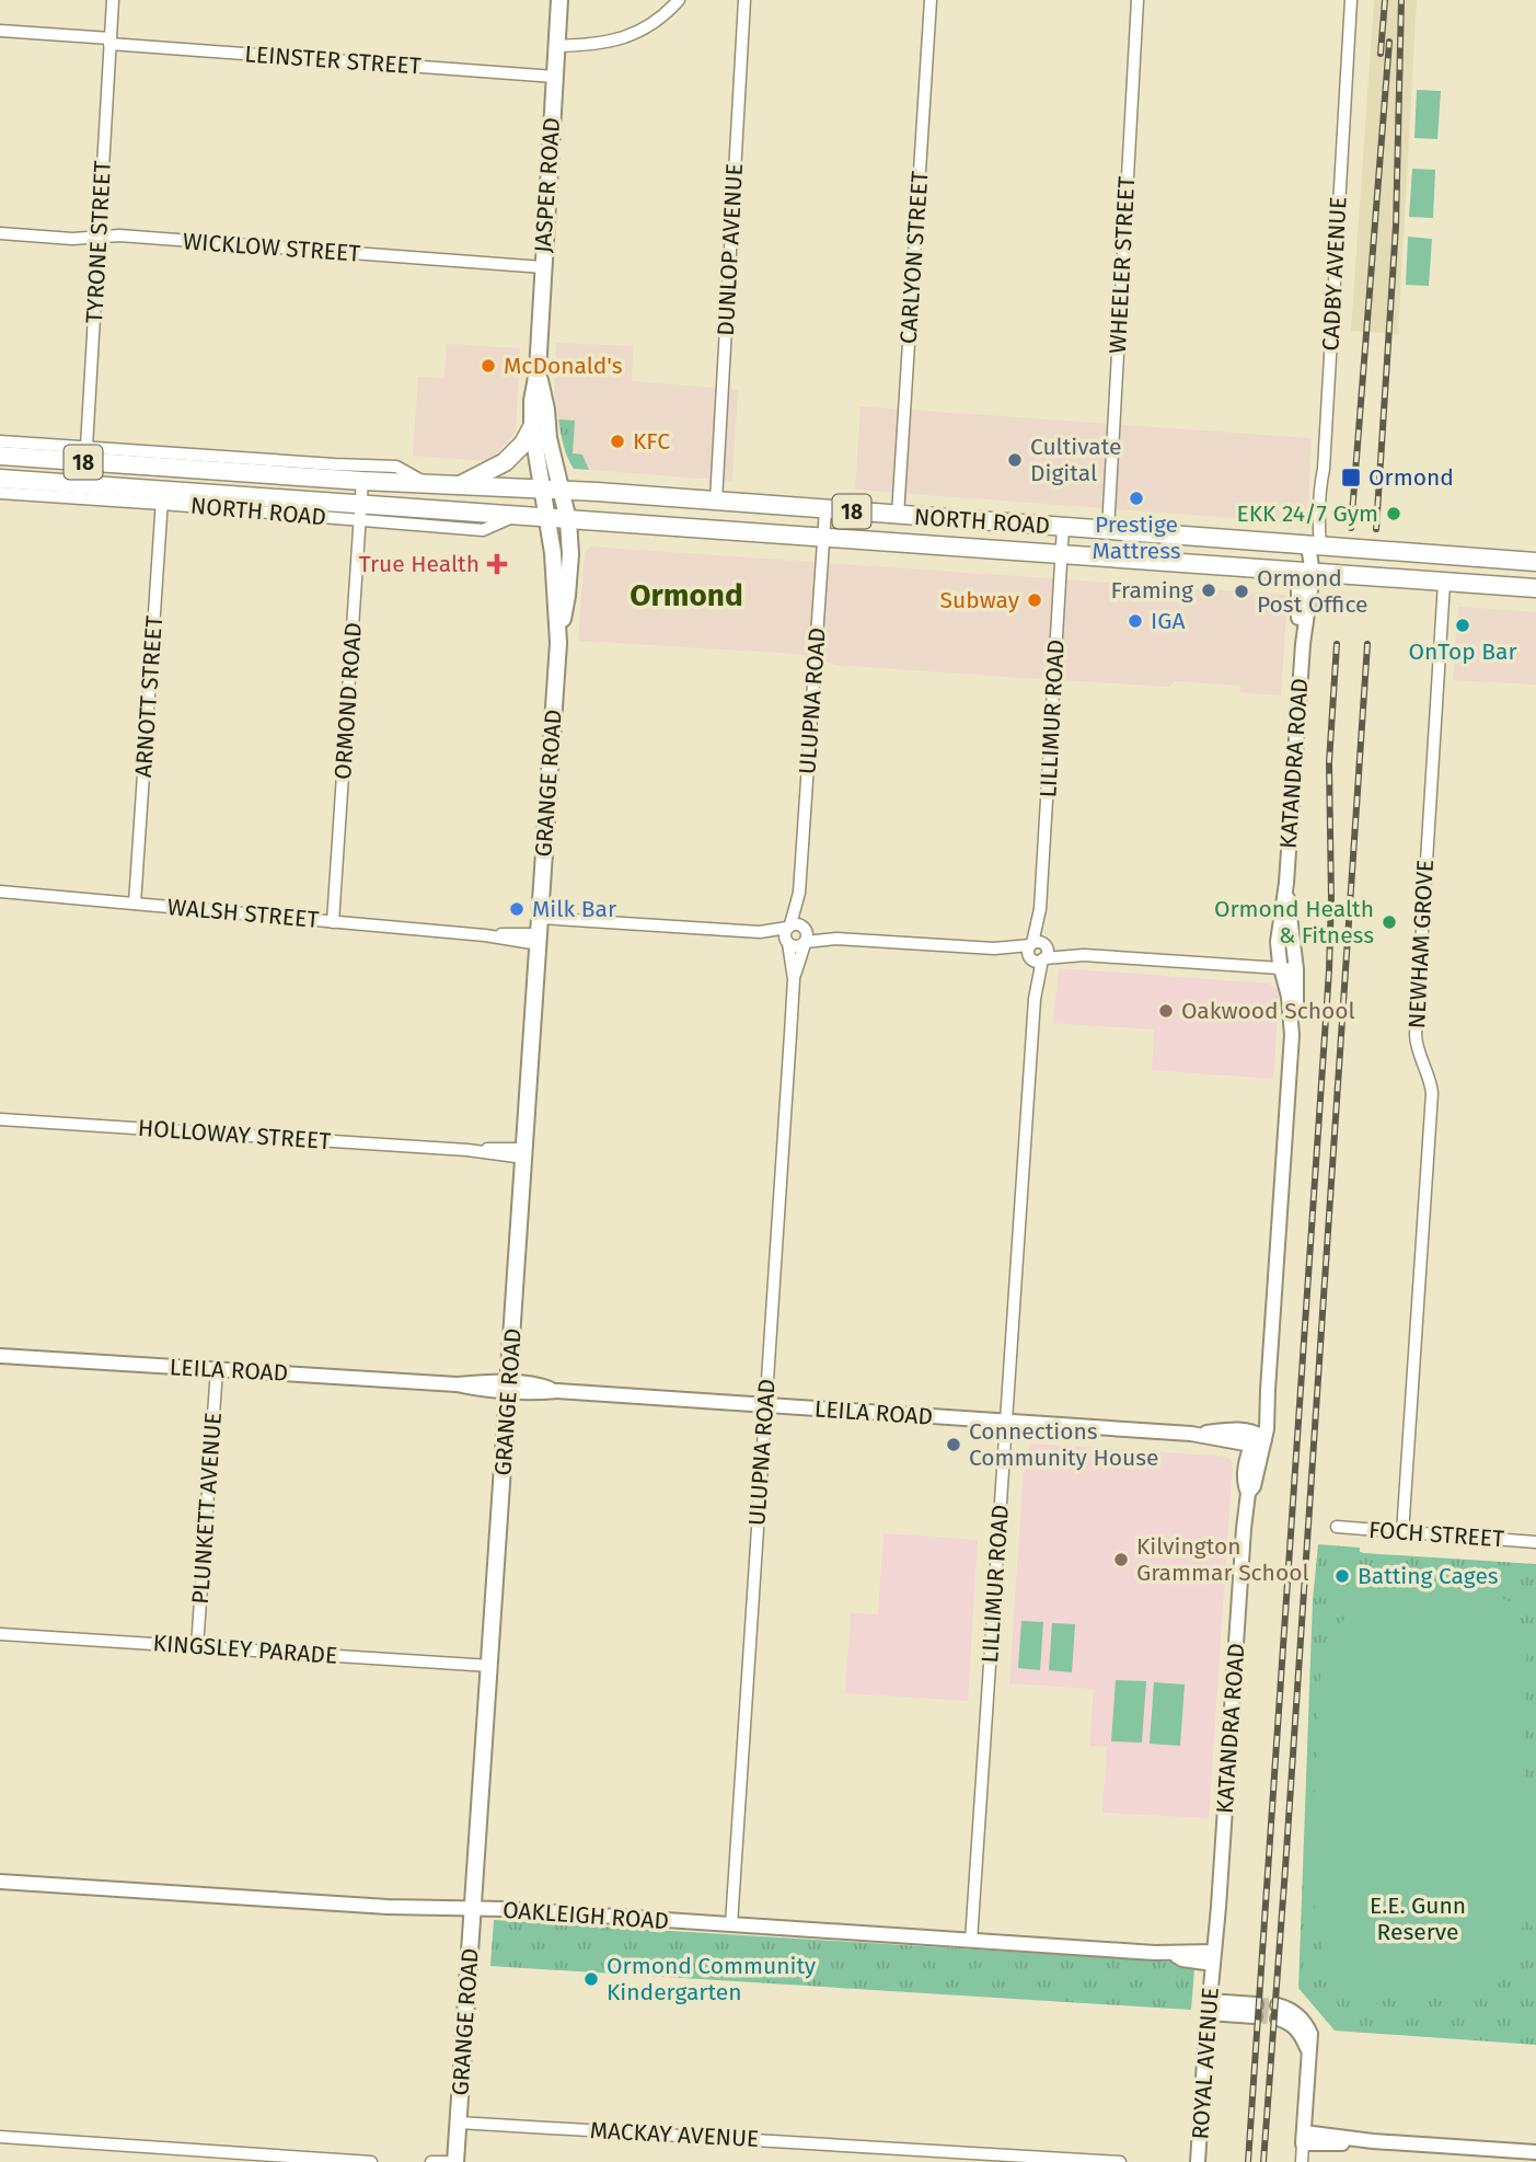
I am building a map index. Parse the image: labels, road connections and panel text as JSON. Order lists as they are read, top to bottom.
{
  "streets": {
    "highway": ["18", "NORTH ROAD"],
    "main road": ["JASPER ROAD", "GRANGE ROAD"],
    "street": [
      "LEINSTER STREET",
      "TYRONE STREET",
      "WICKLOW STREET",
      "DUNLOP AVENUE",
      "CARLYON STREET",
      "WHEELER STREET",
      "CADBY AVENUE",
      "ARNOTT STREET",
      "ORMOND ROAD",
      "ULUPNA ROAD",
      "LILLIMUR ROAD",
      "KATANDRA ROAD",
      "WALSH STREET",
      "NEWHAM GROVE",
      "HOLLOWAY STREET",
      "LEILA ROAD",
      "PLUNKETT AVENUE",
      "FOCH STREET",
      "KINGSLEY PARADE",
      "OAKLEIGH ROAD",
      "ROYAL AVENUE",
      "MACKAY AVENUE"
    ]
  },
  "crossings": [
    ["LEINSTER STREET", "JASPER ROAD"],
    ["LEINSTER STREET", "TYRONE STREET"],
    ["JASPER ROAD", "WICKLOW STREET"],
    ["JASPER ROAD", "NORTH ROAD"],
    ["JASPER ROAD", "GRANGE ROAD"],
    ["TYRONE STREET", "WICKLOW STREET"],
    ["TYRONE STREET", "NORTH ROAD"],
    ["DUNLOP AVENUE", "NORTH ROAD"],
    ["CARLYON STREET", "NORTH ROAD"],
    ["WHEELER STREET", "NORTH ROAD"],
    ["CADBY AVENUE", "NORTH ROAD"],
    ["CADBY AVENUE", "KATANDRA ROAD"],
    ["NORTH ROAD", "ARNOTT STREET"],
    ["NORTH ROAD", "ORMOND ROAD"],
    ["NORTH ROAD", "ULUPNA ROAD"],
    ["NORTH ROAD", "LILLIMUR ROAD"],
    ["NORTH ROAD", "KATANDRA ROAD"],
    ["NORTH ROAD", "GRANGE ROAD"],
    ["NORTH ROAD", "NEWHAM GROVE"],
    ["ARNOTT STREET", "WALSH STREET"],
    ["ORMOND ROAD", "WALSH STREET"],
    ["ULUPNA ROAD", "LEILA ROAD"],
    ["ULUPNA ROAD", "OAKLEIGH ROAD"],
    ["LILLIMUR ROAD", "LEILA ROAD"],
    ["LILLIMUR ROAD", "OAKLEIGH ROAD"],
    ["KATANDRA ROAD", "LEILA ROAD"],
    ["KATANDRA ROAD", "OAKLEIGH ROAD"],
    ["KATANDRA ROAD", "ROYAL AVENUE"],
    ["GRANGE ROAD", "WALSH STREET"],
    ["GRANGE ROAD", "HOLLOWAY STREET"],
    ["GRANGE ROAD", "LEILA ROAD"],
    ["GRANGE ROAD", "KINGSLEY PARADE"],
    ["GRANGE ROAD", "OAKLEIGH ROAD"],
    ["GRANGE ROAD", "MACKAY AVENUE"],
    ["NEWHAM GROVE", "FOCH STREET"],
    ["LEILA ROAD", "PLUNKETT AVENUE"],
    ["PLUNKETT AVENUE", "KINGSLEY PARADE"],
    ["OAKLEIGH ROAD", "ROYAL AVENUE"]
  ],
  "districts": ["Ormond"],
  "parks": ["E.E. Gunn Reserve"],
  "places": {
    "other": [
      "McDonald's",
      "KFC",
      "Cultivate Digital",
      "Prestige Mattress",
      "EKK 24/7 Gym",
      "Framing",
      "Ormond Post Office",
      "Subway",
      "IGA",
      "OnTop Bar",
      "Milk Bar",
      "Ormond Health & Fitness",
      "Oakwood School",
      "Connections Community House",
      "Kilvington Grammar School",
      "Batting Cages",
      "Ormond Community Kindergarten"
    ],
    "transit": ["Ormond"],
    "health": ["True Health"]
  }
}
